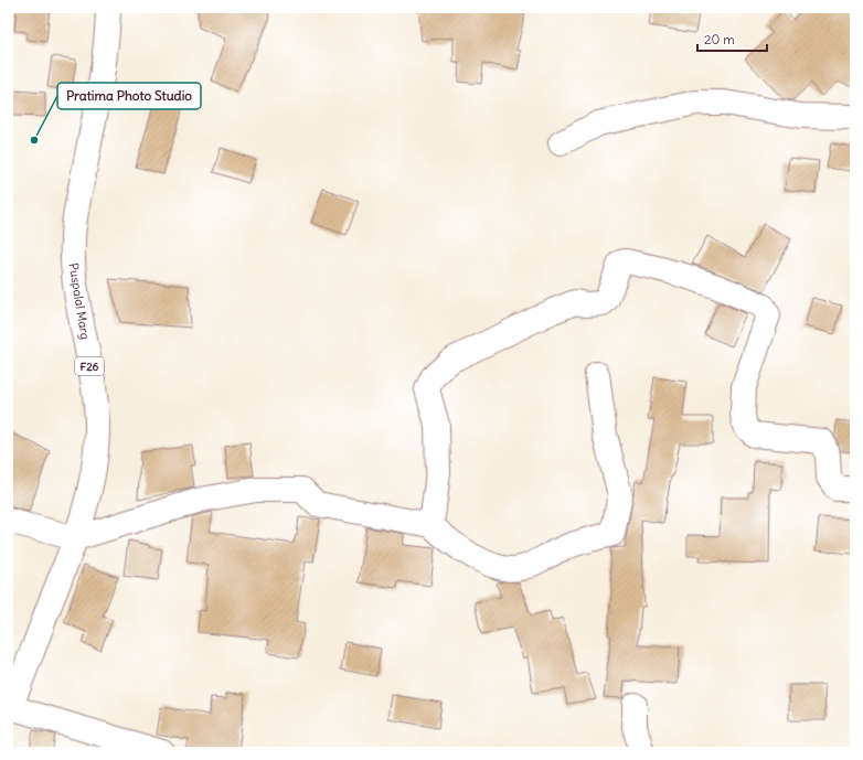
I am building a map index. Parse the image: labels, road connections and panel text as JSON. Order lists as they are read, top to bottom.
{
  "streets": {
    "street": ["Puspalal Marg", "F26"]
  },
  "places": ["Pratima Photo Studio"],
  "scale_bar": "20 m"
}
